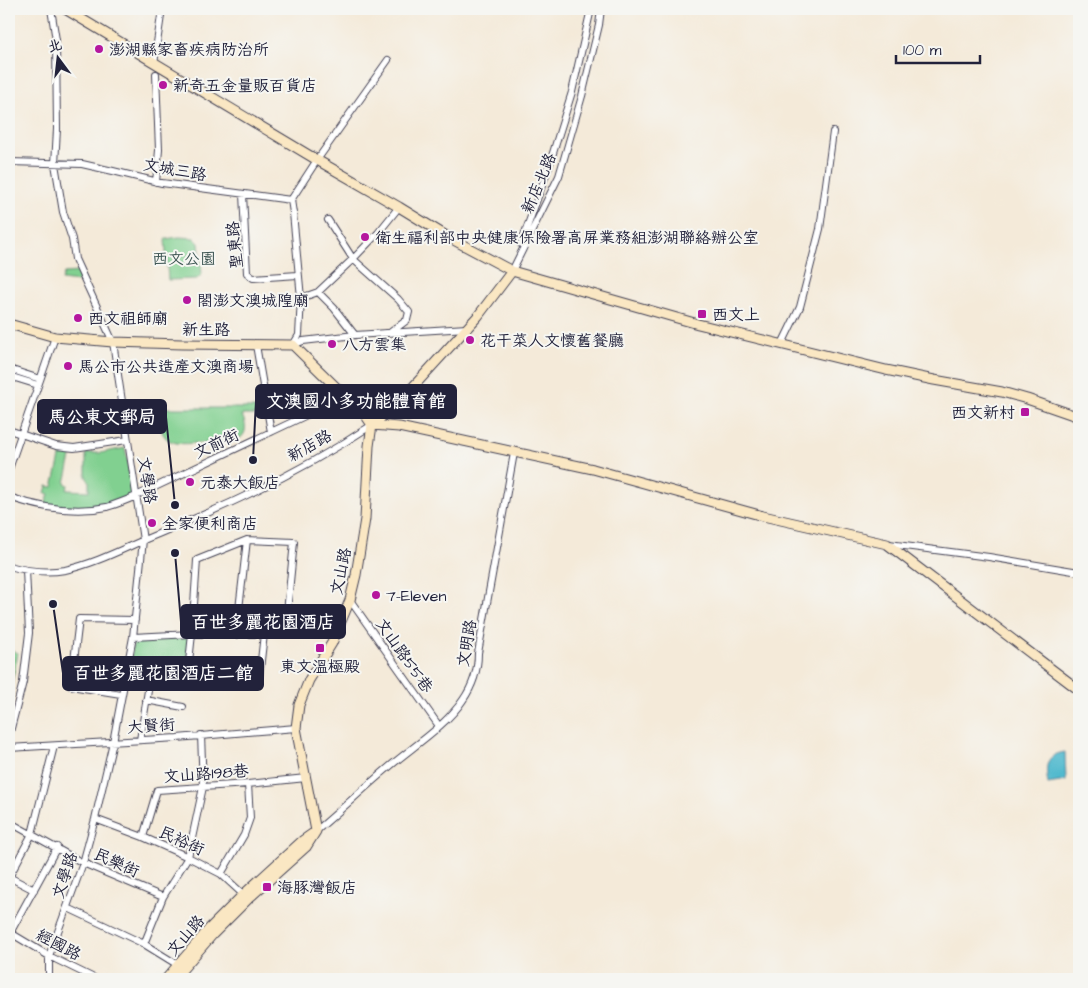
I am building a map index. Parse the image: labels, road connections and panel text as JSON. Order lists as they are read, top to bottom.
{
  "streets": {
    "main road": ["新生路", "新店路", "文山路"],
    "street": [
      "文城三路",
      "新店北路",
      "聖東路",
      "文前街",
      "文學路",
      "文明路",
      "文山路55巷",
      "大賢街",
      "文山路198巷",
      "民裕街",
      "民樂街",
      "經國路"
    ]
  },
  "crossings": [
    ["文城三路", "聖東路"],
    ["文城三路", "文學路"],
    ["新店北路", "新店路"],
    ["新生路", "文學路"],
    ["文前街", "文學路"],
    ["新店路", "文學路"],
    ["新店路", "文山路"],
    ["文學路", "大賢街"],
    ["文學路", "民裕街"],
    ["文學路", "民樂街"],
    ["文學路", "經國路"],
    ["文山路", "文明路"],
    ["文山路", "文山路55巷"],
    ["文山路", "大賢街"],
    ["文山路", "文山路198巷"],
    ["文山路", "民裕街"],
    ["文明路", "文山路55巷"],
    ["文山路198巷", "民裕街"]
  ],
  "parks": ["西文公園"],
  "places": {
    "other": [
      "澎湖縣家畜疾病防治所",
      "新奇五金量販百貨店",
      "衛生福利部中央健康保險署高屏業務組澎湖聯絡辦公室",
      "閤澎文澳城隍廟",
      "西文祖師廟",
      "花干菜人文懷舊餐廳",
      "八方雲集",
      "馬公市公共造產文澳商場",
      "文澳國小多功能體育館",
      "元泰大飯店",
      "馬公東文郵局",
      "全家便利商店",
      "百世多麗花園酒店",
      "7-Eleven",
      "百世多麗花園酒店二館"
    ],
    "transit": [
      "西文上",
      "西文新村",
      "東文溫極殿",
      "海豚灣飯店"
    ]
  },
  "scale_bar": "100 m",
  "north": "top"
}
